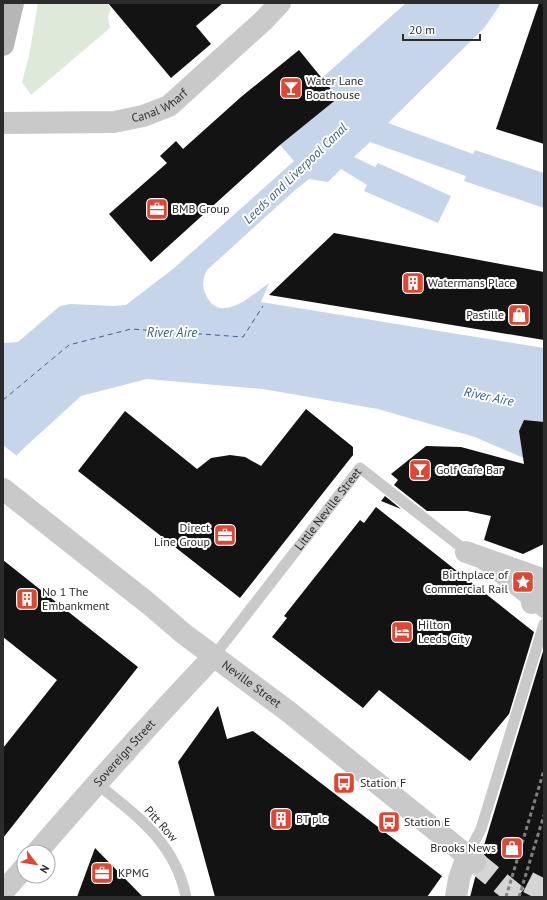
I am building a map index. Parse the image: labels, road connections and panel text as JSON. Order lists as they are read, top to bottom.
{
  "streets": {
    "street": [
      "Canal Wharf",
      "Little Neville Street",
      "Neville Street",
      "Sovereign Street"
    ],
    "lane": ["Pitt Row"]
  },
  "crossings": [
    ["Little Neville Street", "Neville Street"],
    ["Little Neville Street", "Sovereign Street"],
    ["Neville Street", "Sovereign Street"],
    ["Sovereign Street", "Pitt Row"]
  ],
  "water": ["Leeds and Liverpool Canal", "River Aire"],
  "places": {
    "bar": ["Water Lane Boathouse", "Golf Cafe Bar"],
    "office": ["BMB Group", "Direct Line Group", "KPMG"],
    "building": ["Watermans Place", "No 1 The Embankment", "BT plc"],
    "shop": ["Pastille", "Brooks News"],
    "place": ["Birthplace of Commercial Rail"],
    "hotel": ["Hilton Leeds City"],
    "bus stop": ["Station F", "Station E"]
  },
  "scale_bar": "20 m",
  "north": "bottom right"
}
